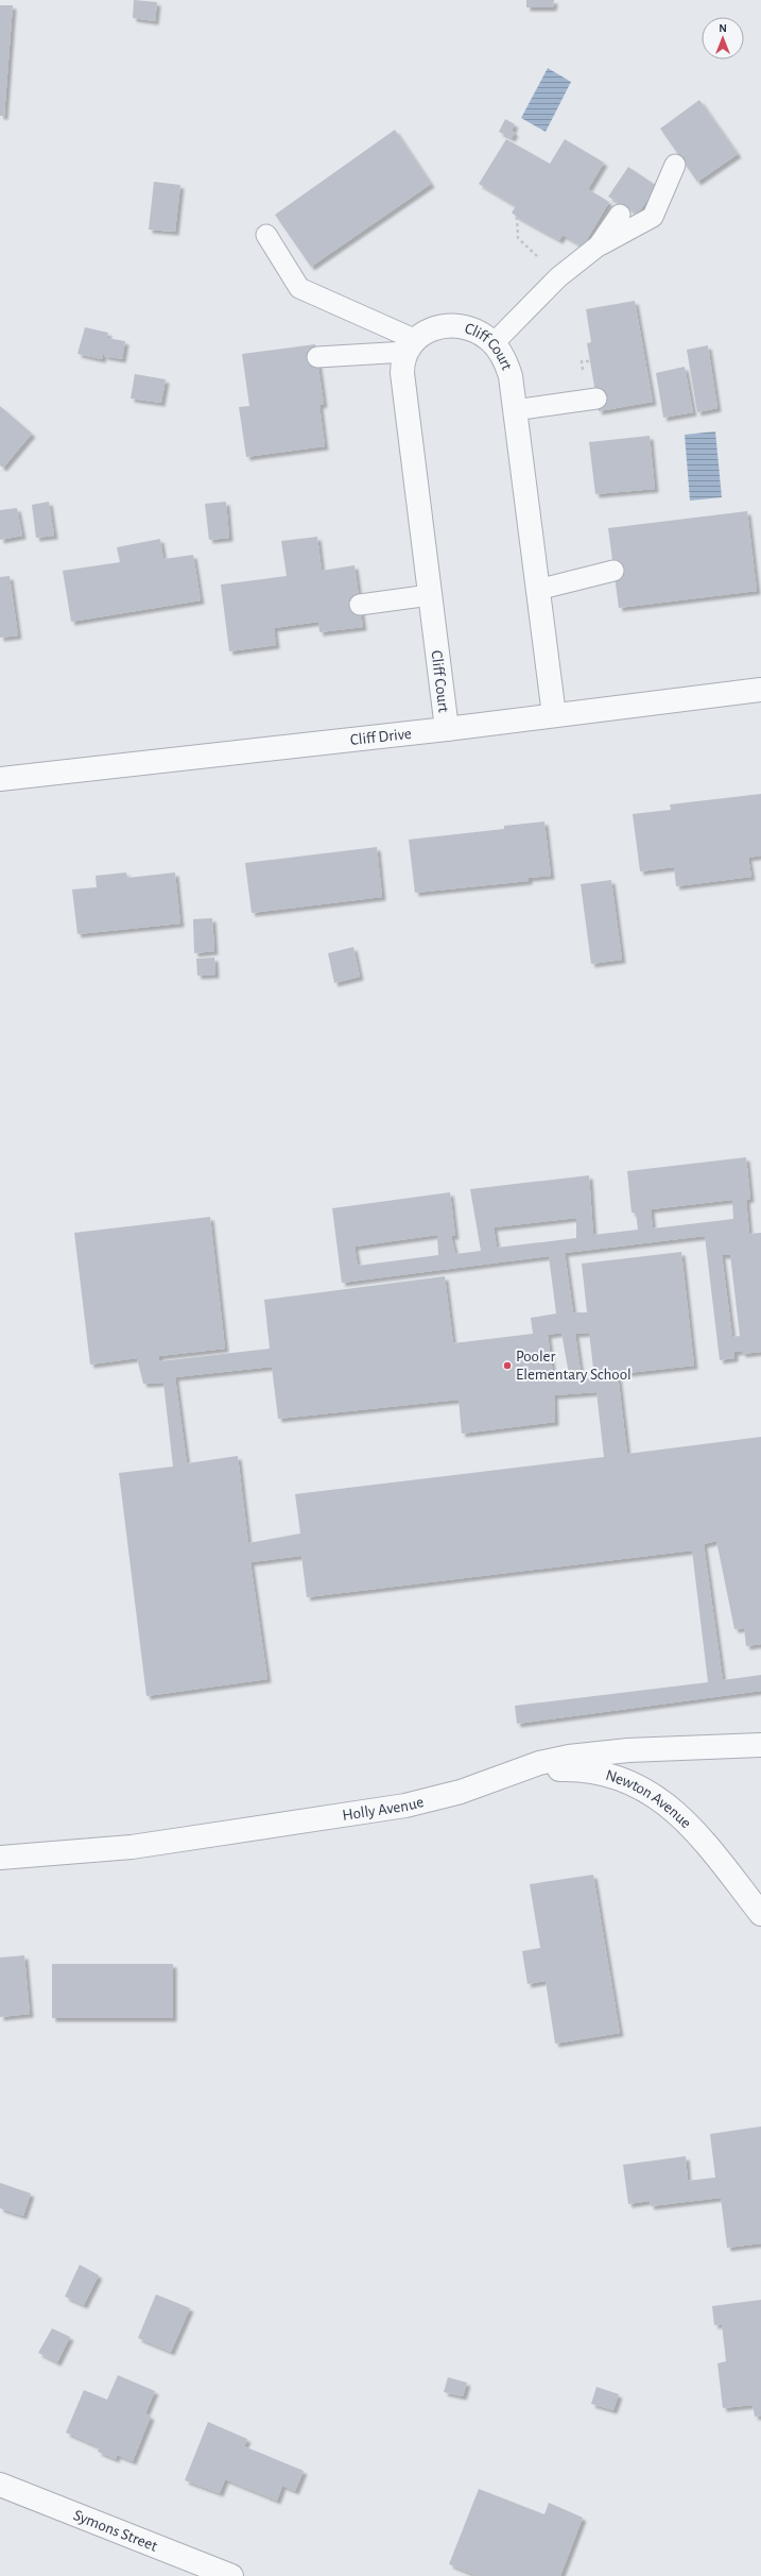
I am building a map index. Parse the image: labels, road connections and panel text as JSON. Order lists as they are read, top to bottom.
{
  "streets": {
    "street": [
      "Cliff Court",
      "Cliff Drive",
      "Newton Avenue",
      "Holly Avenue",
      "Symons Street"
    ]
  },
  "crossings": [
    ["Cliff Court", "Cliff Drive"],
    ["Newton Avenue", "Holly Avenue"]
  ],
  "places": ["Pooler Elementary School"],
  "north": "top"
}
